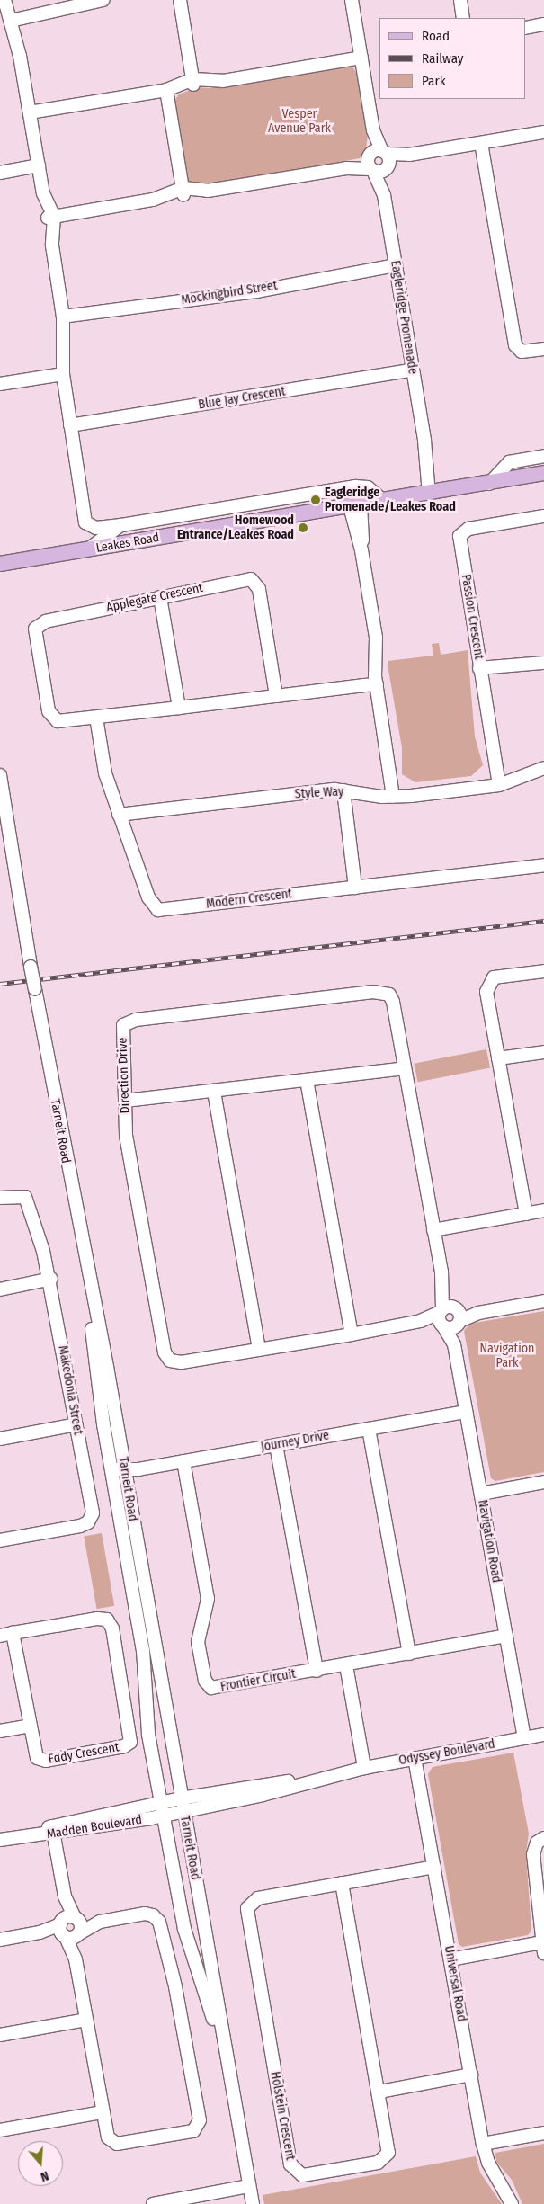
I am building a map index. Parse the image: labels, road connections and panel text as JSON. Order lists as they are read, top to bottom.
{
  "streets": {
    "main road": ["Leakes Road"],
    "street": [
      "Mockingbird Street",
      "Eagleridge Promenade",
      "Blue Jay Crescent",
      "Applegate Crescent",
      "Passion Crescent",
      "Style Way",
      "Modern Crescent",
      "Direction Drive",
      "Tarneit Road",
      "Makedonia Street",
      "Journey Drive",
      "Navigation Road",
      "Frontier Circuit",
      "Odyssey Boulevard",
      "Eddy Crescent",
      "Madden Boulevard",
      "Universal Road",
      "Holstein Crescent"
    ]
  },
  "crossings": [
    ["Mockingbird Street", "Eagleridge Promenade"],
    ["Eagleridge Promenade", "Blue Jay Crescent"],
    ["Eagleridge Promenade", "Leakes Road"],
    ["Applegate Crescent", "Modern Crescent"],
    ["Passion Crescent", "Style Way"],
    ["Style Way", "Modern Crescent"],
    ["Tarneit Road", "Journey Drive"],
    ["Tarneit Road", "Odyssey Boulevard"],
    ["Tarneit Road", "Madden Boulevard"],
    ["Journey Drive", "Navigation Road"],
    ["Journey Drive", "Frontier Circuit"],
    ["Navigation Road", "Frontier Circuit"],
    ["Navigation Road", "Odyssey Boulevard"],
    ["Odyssey Boulevard", "Madden Boulevard"],
    ["Odyssey Boulevard", "Universal Road"]
  ],
  "parks": ["Vesper Avenue Park", "Navigation Park"],
  "places": ["Eagleridge Promenade/Leakes Road", "Homewood Entrance/Leakes Road"],
  "legend": ["Road", "Railway", "Park"],
  "north": "bottom"
}
